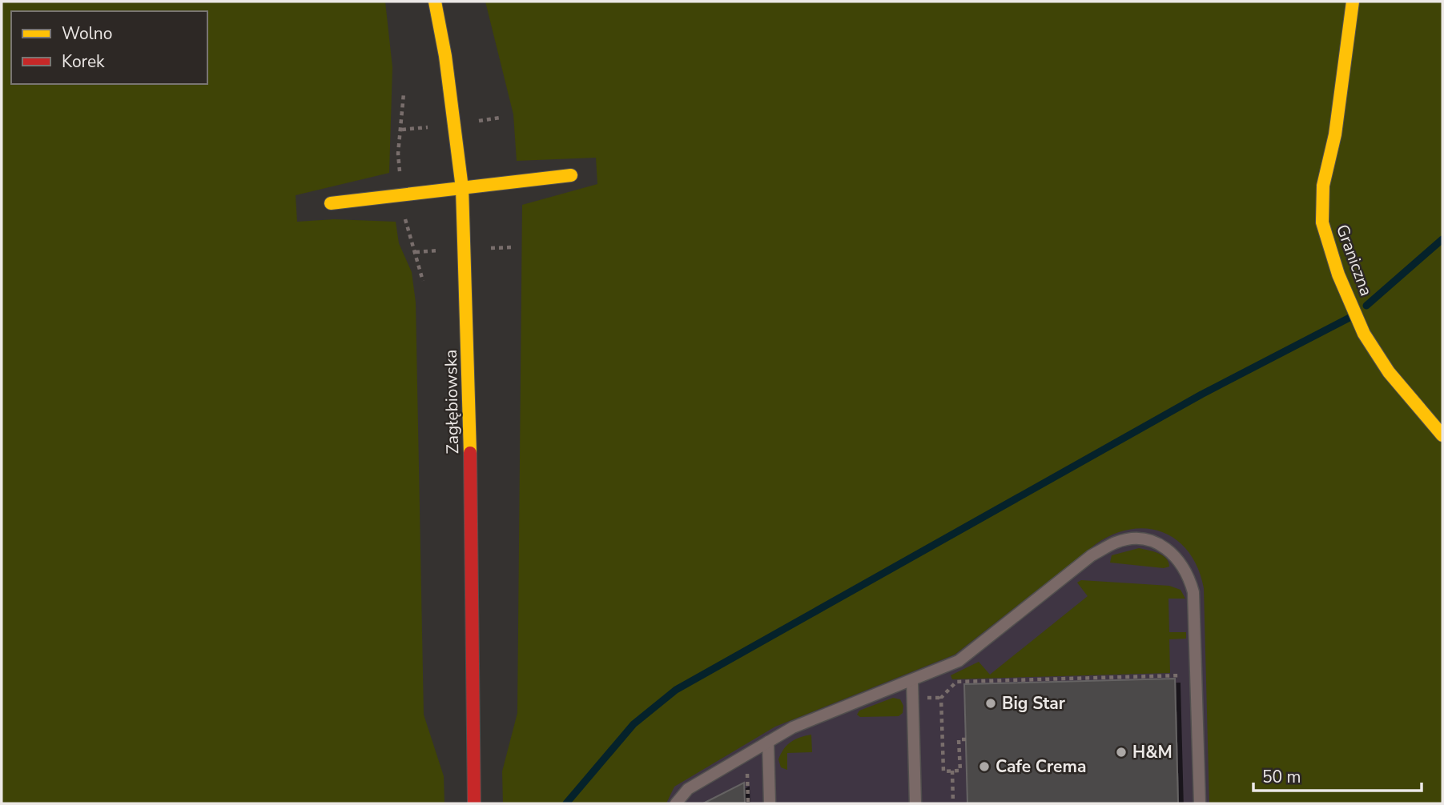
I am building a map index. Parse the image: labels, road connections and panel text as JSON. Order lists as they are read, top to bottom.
{
  "streets": {
    "main road": ["Graniczna", "Zagłębiowska"]
  },
  "places": ["Big Star", "H&M", "Cafe Crema"],
  "legend": ["Wolno", "Korek"],
  "scale_bar": "50 m"
}
